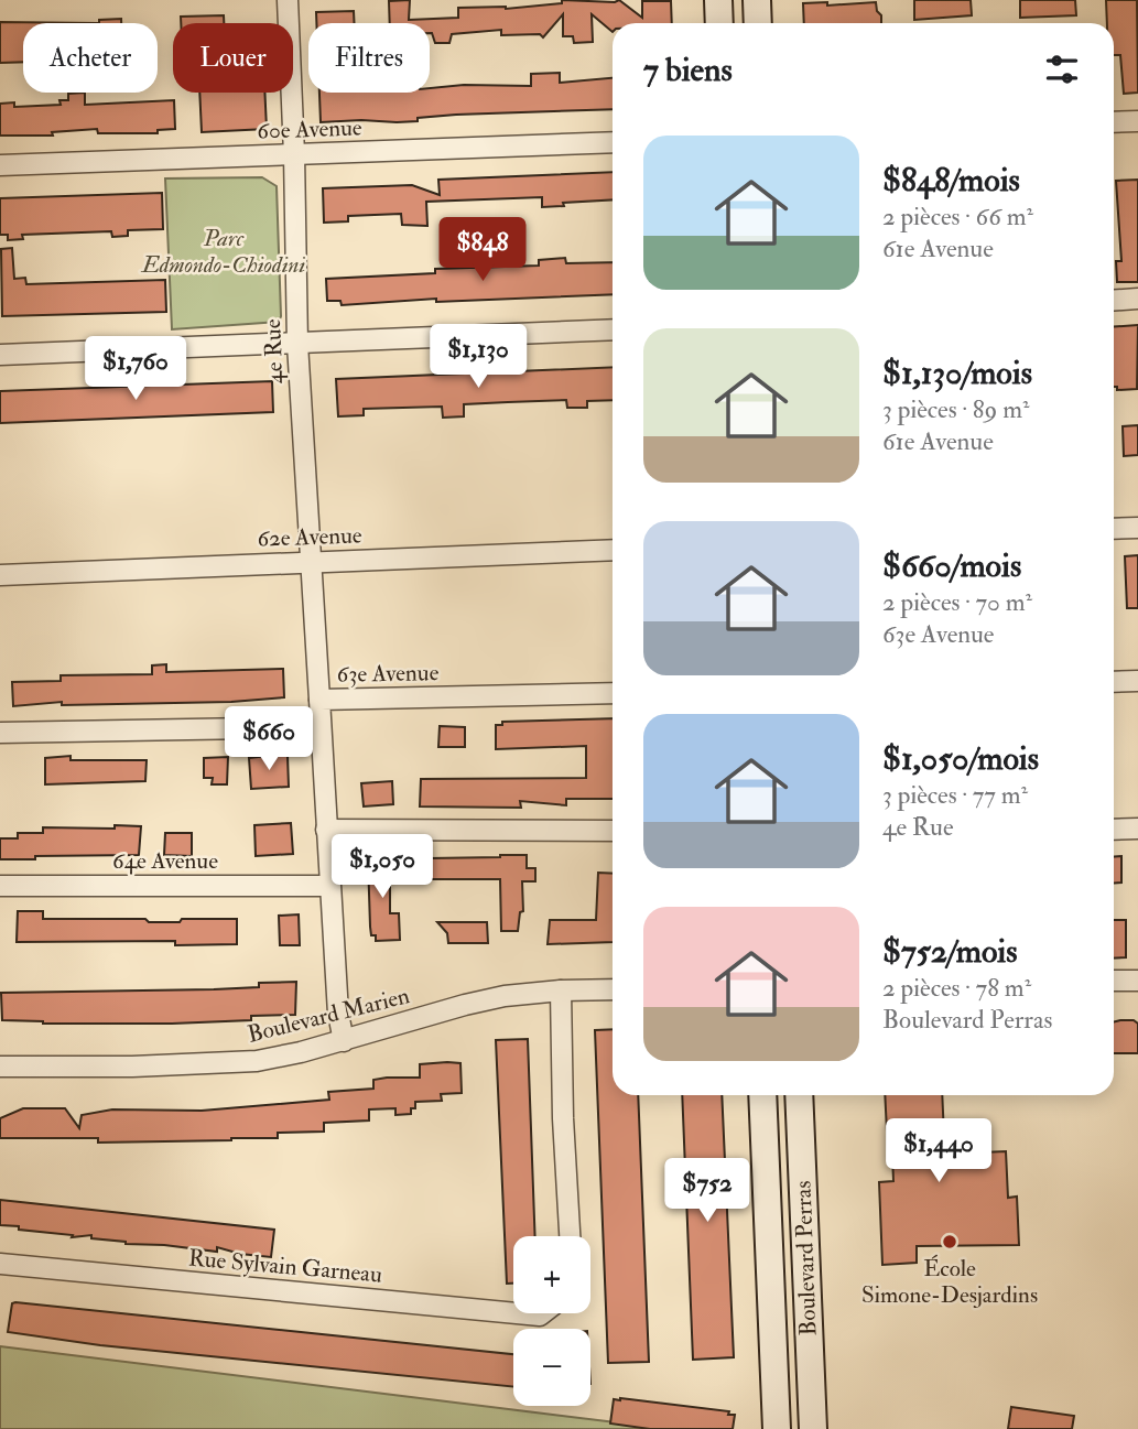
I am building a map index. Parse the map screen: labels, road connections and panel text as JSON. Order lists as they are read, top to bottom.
{
  "streets": {
    "main road": ["Boulevard Perras"],
    "street": [
      "60e Avenue",
      "4e Rue",
      "62e Avenue",
      "63e Avenue",
      "64e Avenue",
      "Boulevard Marien",
      "Rue Sylvain Garneau"
    ]
  },
  "crossings": [
    ["60e Avenue", "4e Rue"],
    ["4e Rue", "62e Avenue"],
    ["4e Rue", "63e Avenue"]
  ],
  "parks": ["Parc Edmondo-Chiodini"],
  "places": ["École Simone-Desjardins"],
  "page": {
    "chip": ["Acheter", "Louer", "Filtres"],
    "heading": "7 biens",
    "list": [
      {
        "name": "$848/mois",
        "note": "2 pièces · 66 m² · 61e Avenue"
      },
      {
        "name": "$1,130/mois",
        "note": "3 pièces · 89 m² · 61e Avenue"
      },
      {
        "name": "$660/mois",
        "note": "2 pièces · 70 m² · 63e Avenue"
      },
      {
        "name": "$1,050/mois",
        "note": "3 pièces · 77 m² · 4e Rue"
      },
      {
        "name": "$752/mois",
        "note": "2 pièces · 78 m² · Boulevard Perras"
      }
    ],
    "price": [
      "$848",
      "$1,130",
      "$1,760",
      "$660",
      "$1,050",
      "$1,440",
      "$752"
    ],
    "map_buttons": ["+", "−"]
  }
}
